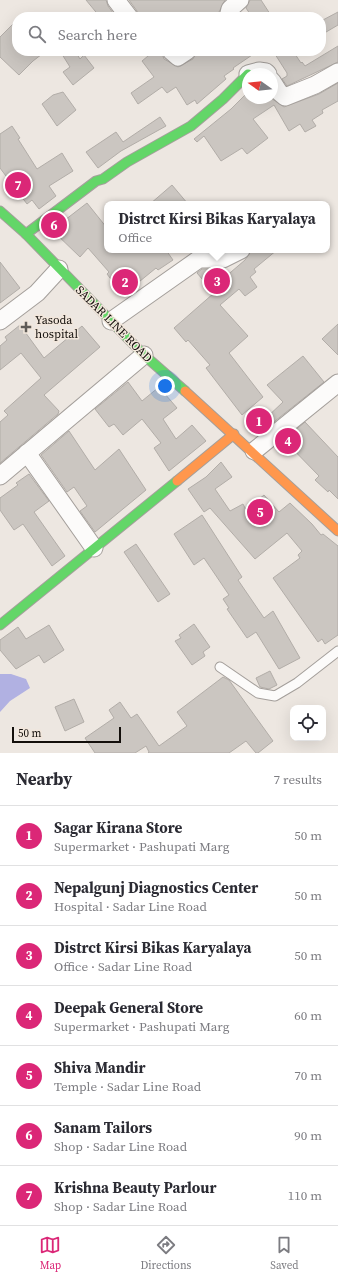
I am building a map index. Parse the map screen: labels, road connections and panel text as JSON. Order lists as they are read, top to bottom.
{
  "streets": {
    "street": ["SADAR LINE ROAD"]
  },
  "places": {
    "health": ["Yasoda hospital"]
  },
  "scale_bar": "50 m",
  "north": "left",
  "page": {
    "search": "Search here",
    "pins": [
      "7",
      "6",
      "3",
      "2",
      "1",
      "4",
      "5"
    ],
    "popup": ["Distrct Kirsi Bikas Karyalaya", "Office"],
    "scale": "50 m",
    "heading": ["Nearby", "7 results"],
    "list": [
      {
        "mark": "1",
        "name": "Sagar Kirana Store",
        "note": "Supermarket · Pashupati Marg",
        "value": "50 m"
      },
      {
        "mark": "2",
        "name": "Nepalgunj Diagnostics Center",
        "note": "Hospital · Sadar Line Road",
        "value": "50 m"
      },
      {
        "mark": "3",
        "name": "Distrct Kirsi Bikas Karyalaya",
        "note": "Office · Sadar Line Road",
        "value": "50 m"
      },
      {
        "mark": "4",
        "name": "Deepak General Store",
        "note": "Supermarket · Pashupati Marg",
        "value": "60 m"
      },
      {
        "mark": "5",
        "name": "Shiva Mandir",
        "note": "Temple · Sadar Line Road",
        "value": "70 m"
      },
      {
        "mark": "6",
        "name": "Sanam Tailors",
        "note": "Shop · Sadar Line Road",
        "value": "90 m"
      },
      {
        "mark": "7",
        "name": "Krishna Beauty Parlour",
        "note": "Shop · Sadar Line Road",
        "value": "110 m"
      }
    ],
    "nav": ["Map", "Directions", "Saved"]
  }
}
